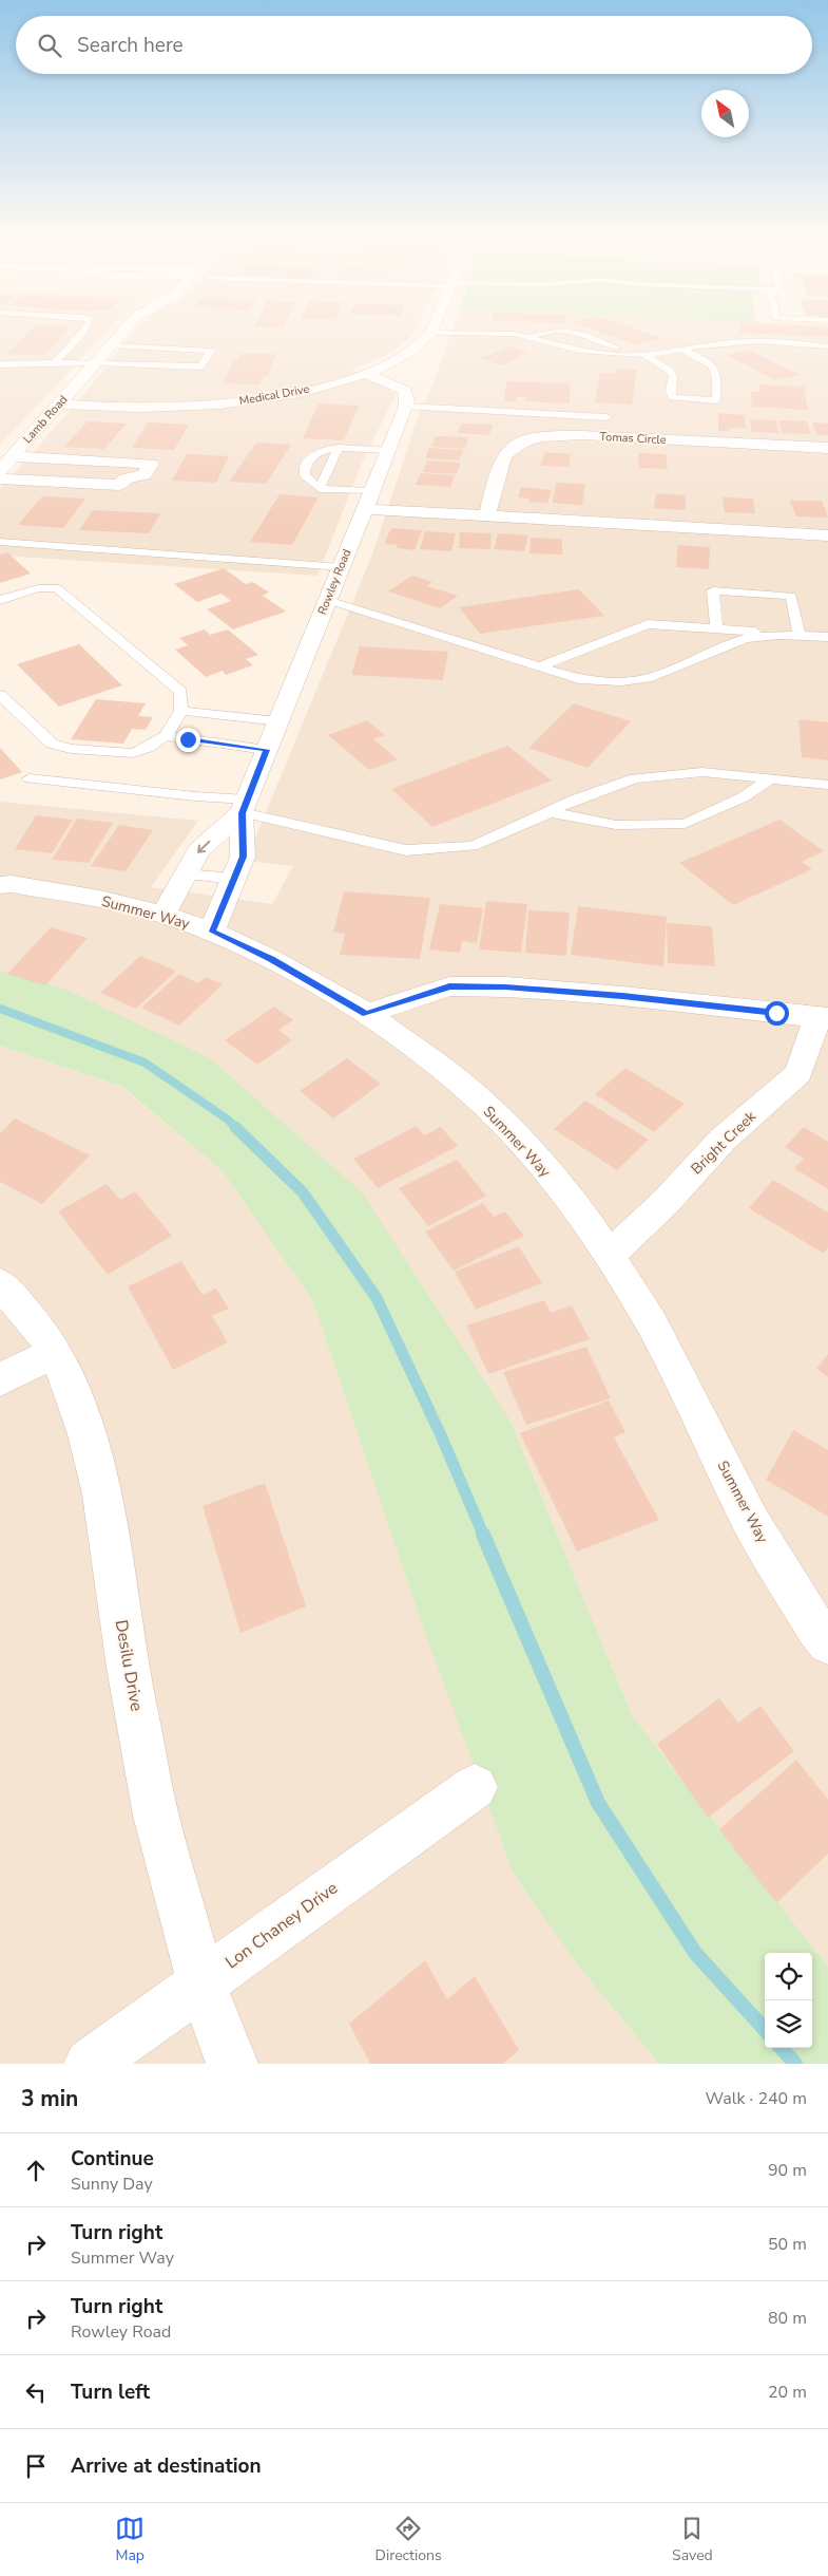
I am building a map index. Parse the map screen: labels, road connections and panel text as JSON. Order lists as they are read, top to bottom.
{
  "streets": {
    "street": [
      "Medical Drive",
      "Lamb Road",
      "Tomas Circle",
      "Rowley Road",
      "Summer Way",
      "Bright Creek",
      "Desilu Drive",
      "Lon Chaney Drive"
    ]
  },
  "crossings": [
    ["Medical Drive", "Lamb Road"],
    ["Rowley Road", "Summer Way"],
    ["Summer Way", "Bright Creek"],
    ["Desilu Drive", "Lon Chaney Drive"]
  ],
  "north": "top left",
  "page": {
    "search": "Search here",
    "heading": ["3 min", "Walk · 240 m"],
    "list": [
      ["Continue", "Sunny Day", "90 m"],
      ["Turn right", "Summer Way", "50 m"],
      ["Turn right", "Rowley Road", "80 m"],
      ["Turn left", "20 m"],
      "Arrive at destination"
    ],
    "nav": ["Map", "Directions", "Saved"]
  }
}
